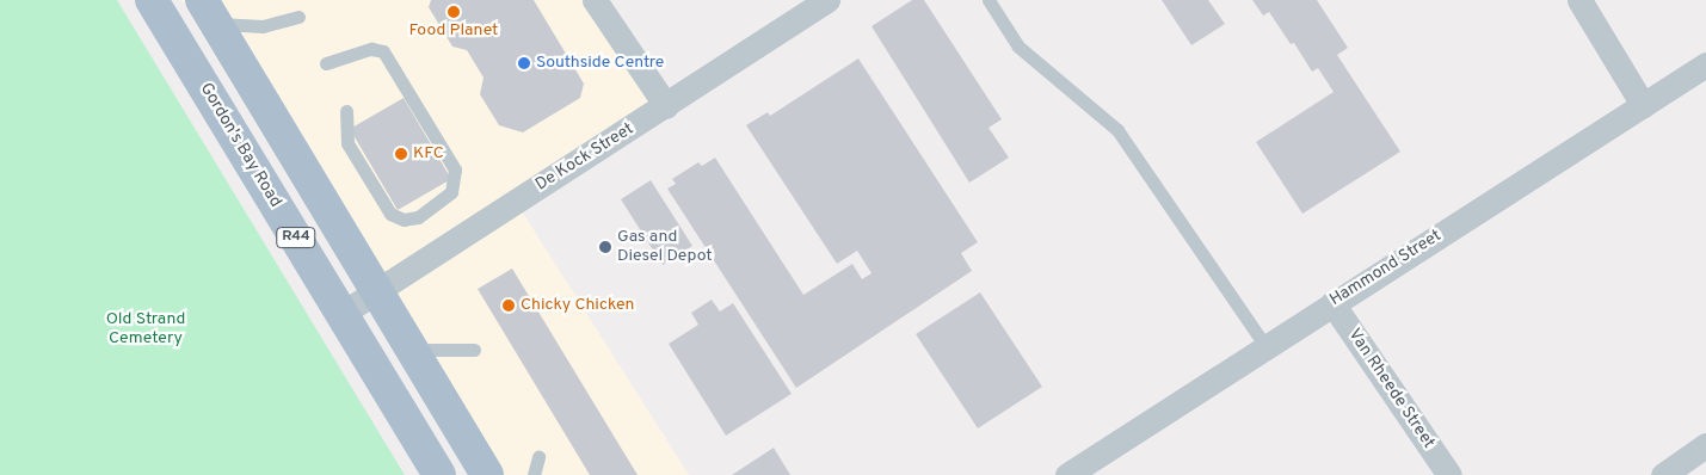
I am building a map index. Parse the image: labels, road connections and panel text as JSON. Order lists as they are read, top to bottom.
{
  "streets": {
    "main road": ["Gordon's Bay Road", "R44"],
    "street": ["De Kock Street", "Hammond Street", "Van Rheede Street"]
  },
  "crossings": [
    ["Gordon's Bay Road", "De Kock Street"],
    ["De Kock Street", "R44"],
    ["Hammond Street", "Van Rheede Street"]
  ],
  "parks": ["Old Strand Cemetery"],
  "places": [
    "Food Planet",
    "Southside Centre",
    "KFC",
    "Gas and Diesel Depot",
    "Chicky Chicken"
  ]
}
